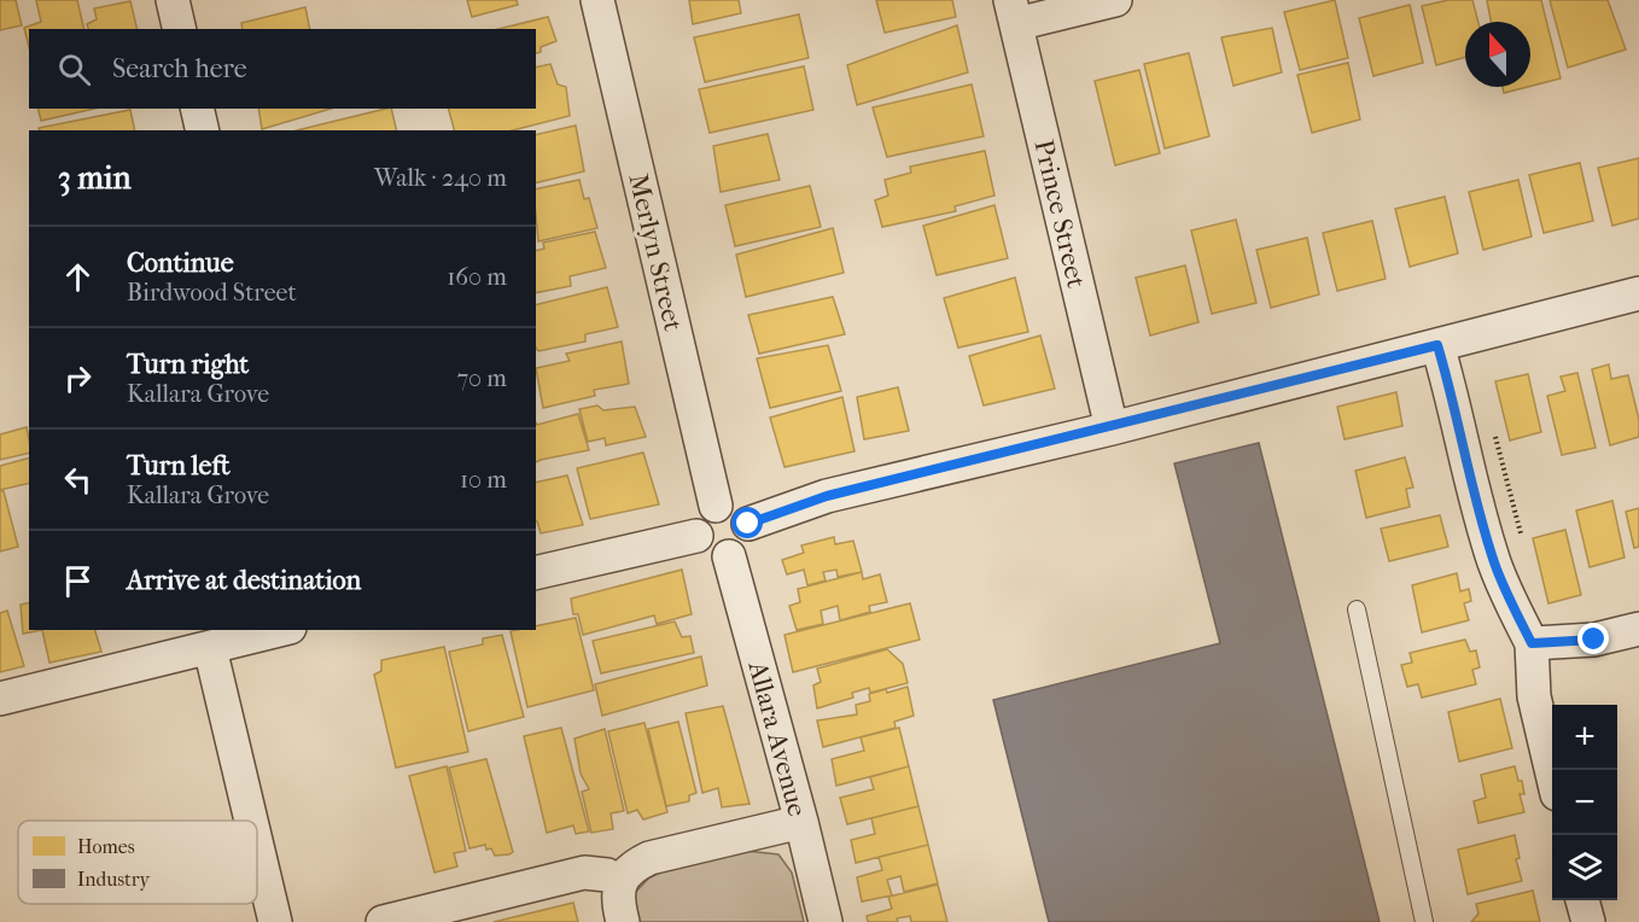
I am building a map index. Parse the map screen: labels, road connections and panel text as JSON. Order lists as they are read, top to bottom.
{
  "streets": {
    "street": ["Prince Street", "Merlyn Street", "Allara Avenue"]
  },
  "crossings": [
    ["Merlyn Street", "Allara Avenue"]
  ],
  "legend": ["Homes", "Industry"],
  "north": "top",
  "page": {
    "search": "Search here",
    "heading": ["3 min", "Walk · 240 m"],
    "list": [
      ["Continue", "Birdwood Street", "160 m"],
      ["Turn right", "Kallara Grove", "70 m"],
      ["Turn left", "Kallara Grove", "10 m"],
      "Arrive at destination"
    ],
    "map_buttons": ["+", "−"]
  }
}
